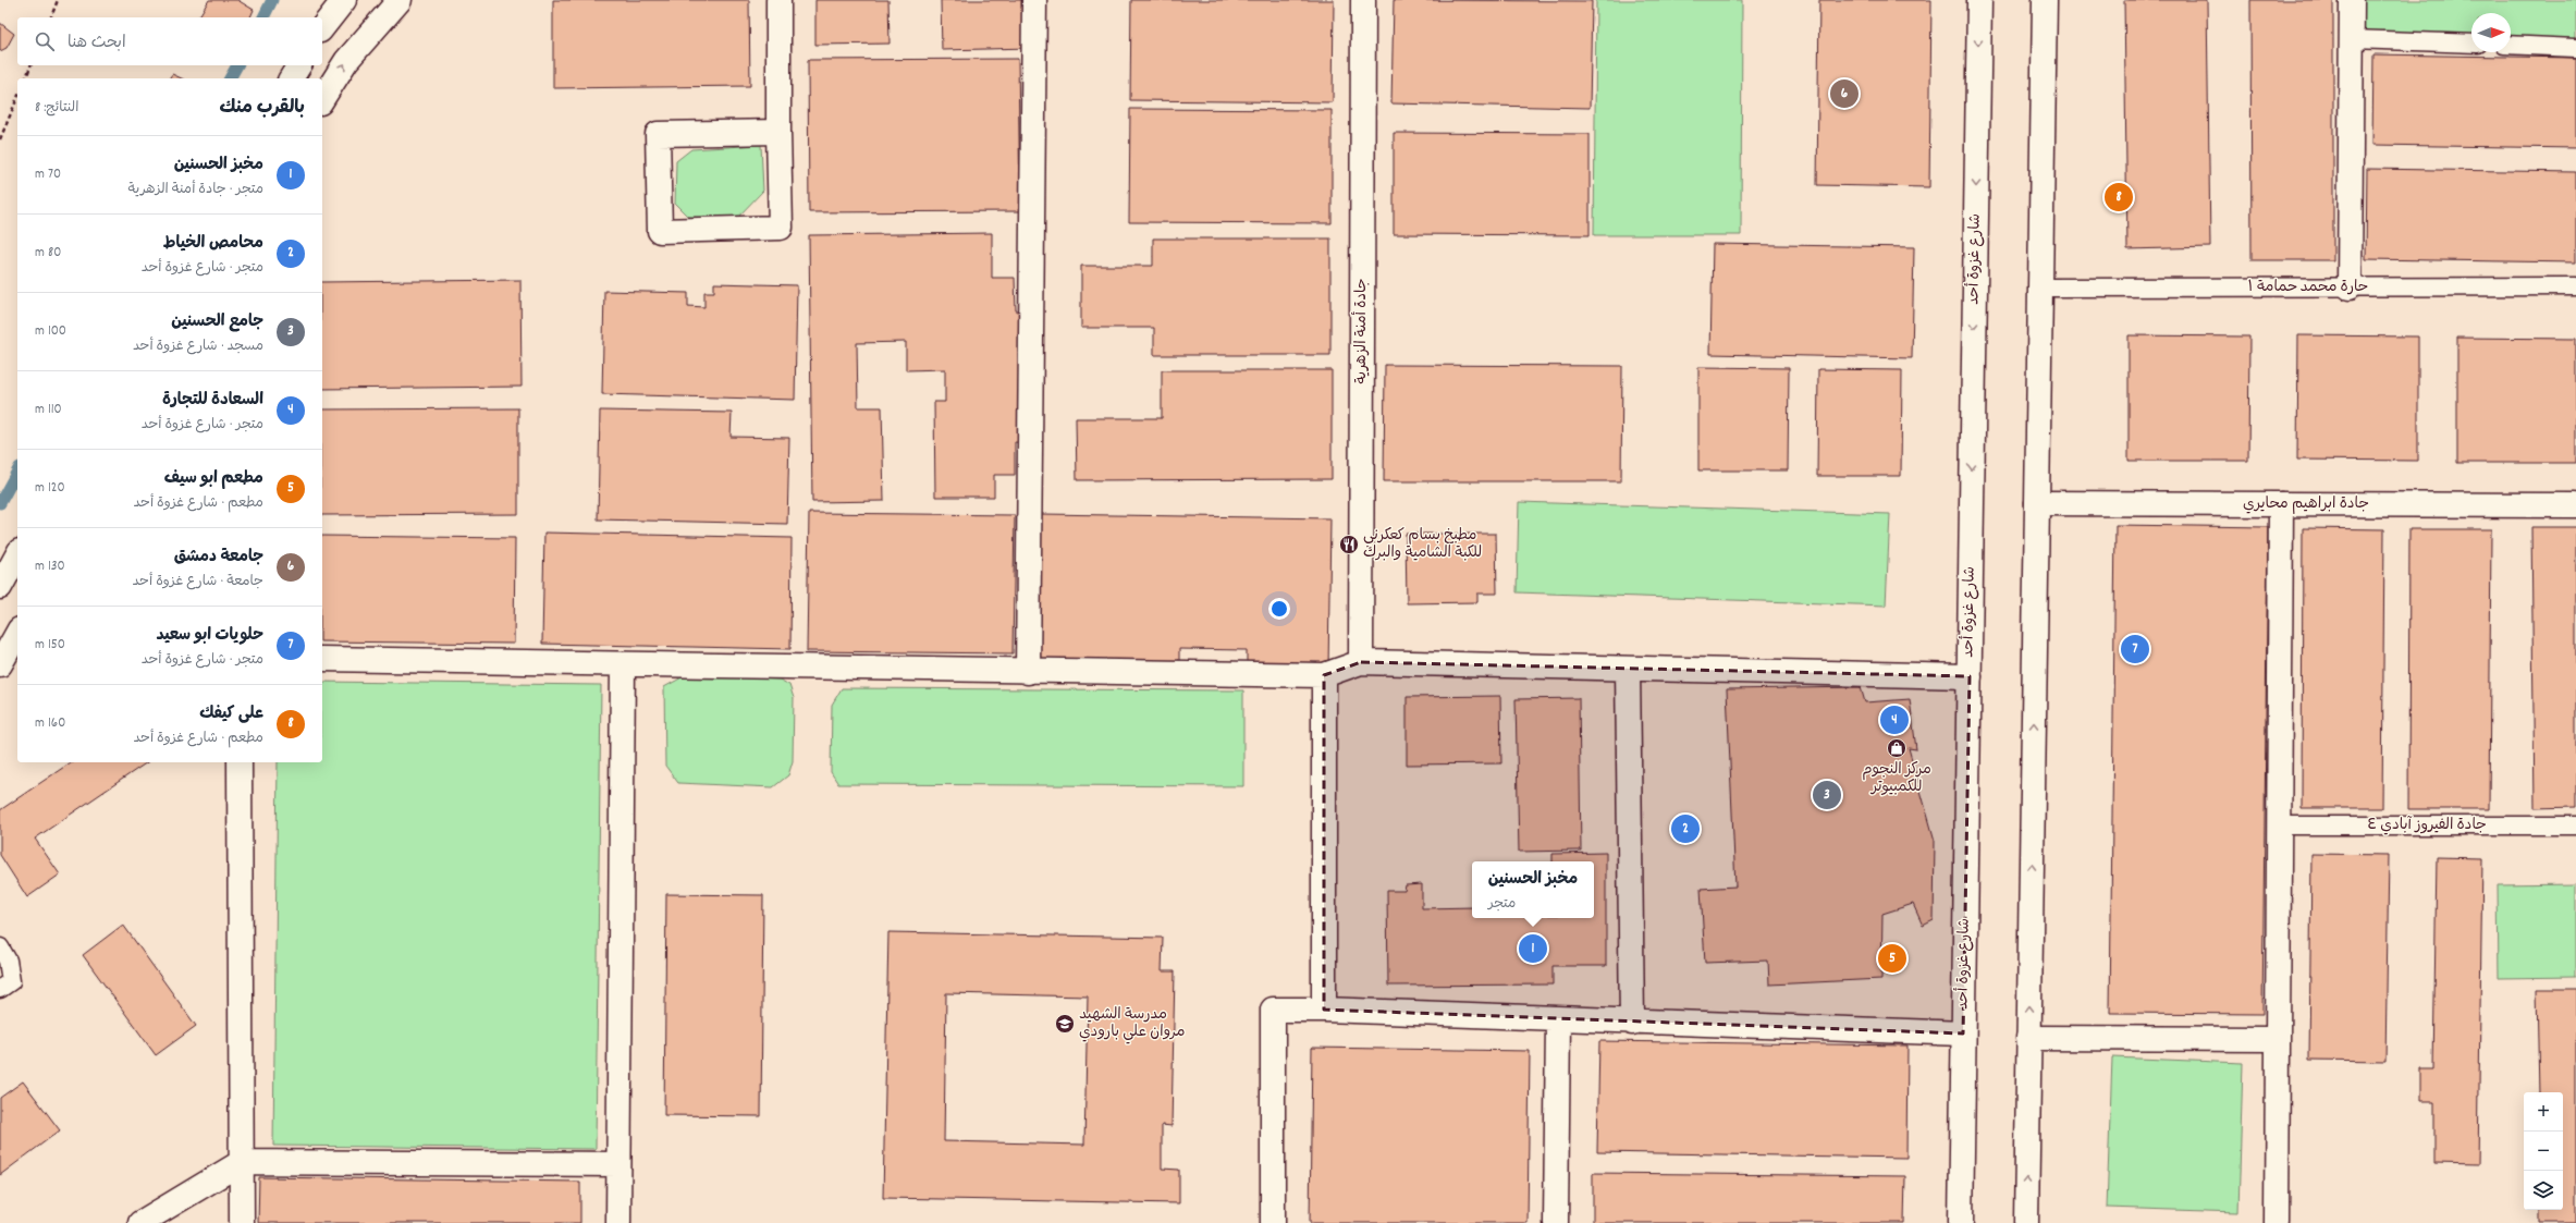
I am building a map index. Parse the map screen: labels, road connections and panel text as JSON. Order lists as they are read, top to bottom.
{
  "streets": {
    "street": ["شارع غزوة أحد", "جادة أمنة الزهرية", "جادة ابراهيم محايري"],
    "lane": ["حارة محمد حمامة ١", "جادة الفيروز آبادي ٤"]
  },
  "places": {
    "restaurant": ["مطبخ بسام كعكرني للكبة الشامية والبرك"],
    "shop": ["مركز النجوم للكمبيوتر"],
    "school or university": ["مدرسة الشهيد مروان علي بارودي"]
  },
  "north": "right",
  "page": {
    "search": "ابحث هنا",
    "pins": [
      "6",
      "8",
      "7",
      "4",
      "3",
      "2",
      "1",
      "5"
    ],
    "heading": ["بالقرب منك", "النتائج: 8"],
    "list": [
      {
        "mark": "1",
        "name": "مخبز الحسنين",
        "note": "متجر · جادة أمنة الزهرية",
        "value": "70 m"
      },
      {
        "mark": "2",
        "name": "محامص الخياط",
        "note": "متجر · شارع غزوة أحد",
        "value": "80 m"
      },
      {
        "mark": "3",
        "name": "جامع الحسنين",
        "note": "مسجد · شارع غزوة أحد",
        "value": "100 m"
      },
      {
        "mark": "4",
        "name": "السعادة للتجارة",
        "note": "متجر · شارع غزوة أحد",
        "value": "110 m"
      },
      {
        "mark": "5",
        "name": "مطعم ابو سيف",
        "note": "مطعم · شارع غزوة أحد",
        "value": "120 m"
      },
      {
        "mark": "6",
        "name": "جامعة دمشق",
        "note": "جامعة · شارع غزوة أحد",
        "value": "130 m"
      },
      {
        "mark": "7",
        "name": "حلويات ابو سعيد",
        "note": "متجر · شارع غزوة أحد",
        "value": "150 m"
      },
      {
        "mark": "8",
        "name": "على كيفك",
        "note": "مطعم · شارع غزوة أحد",
        "value": "160 m"
      }
    ],
    "popup": ["مخبز الحسنين", "متجر"],
    "map_buttons": ["+", "−"]
  }
}
